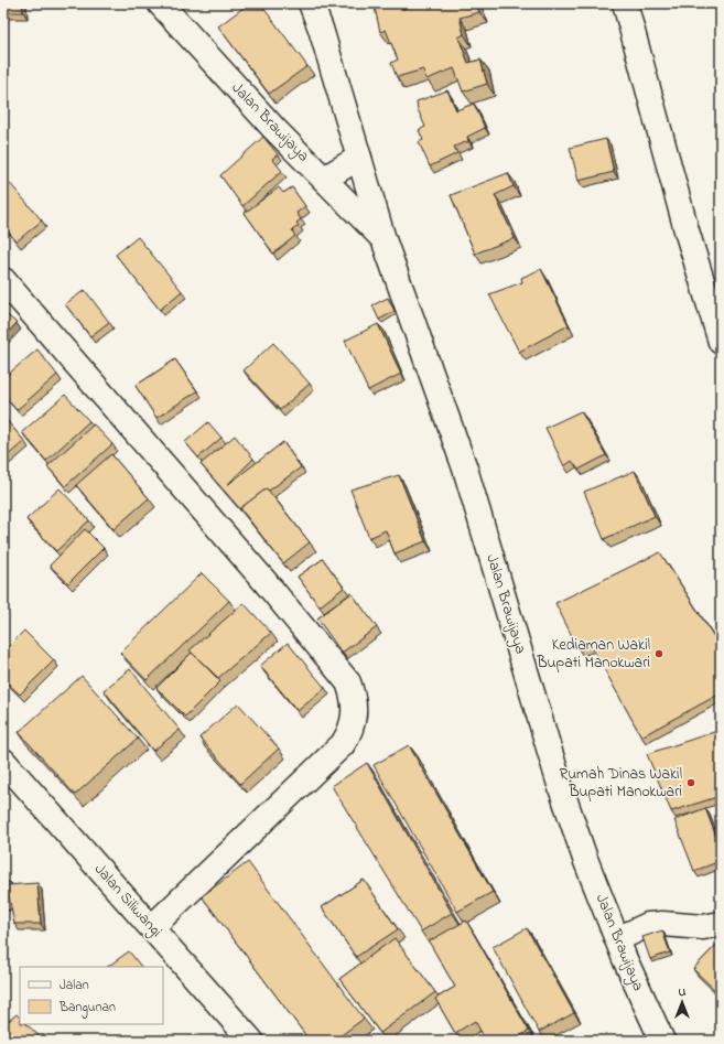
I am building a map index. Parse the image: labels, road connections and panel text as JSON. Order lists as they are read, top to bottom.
{
  "streets": {
    "main road": ["Jalan Brawijaya", "Jalan Siliwangi"]
  },
  "places": ["Kediaman Wakil Bupati Manokwari", "Rumah Dinas Wakil Bupati Manokwari"],
  "legend": ["Jalan", "Bangunan"],
  "north": "top"
}
